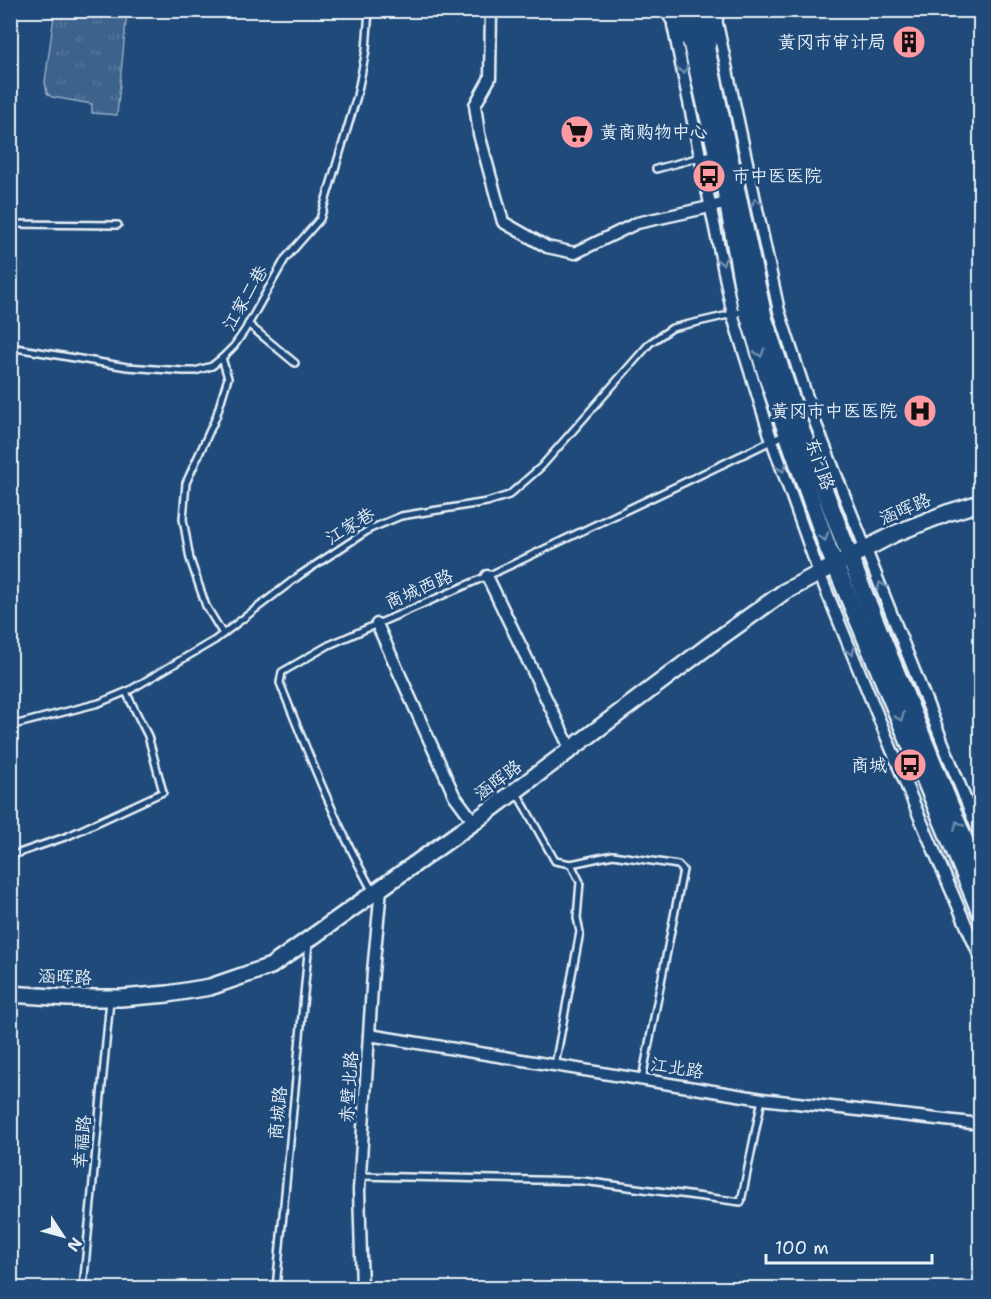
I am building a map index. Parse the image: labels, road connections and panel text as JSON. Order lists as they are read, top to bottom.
{
  "streets": {
    "main road": ["东门路"],
    "street": ["涵晖路", "江北路", "赤壁北路"],
    "lane": [
      "江家二巷",
      "江家巷",
      "商城西路",
      "商城路",
      "幸福路"
    ]
  },
  "crossings": [
    ["东门路", "涵晖路"],
    ["东门路", "江家巷"],
    ["东门路", "商城西路"],
    ["涵晖路", "商城西路"],
    ["涵晖路", "赤壁北路"],
    ["涵晖路", "商城路"],
    ["涵晖路", "幸福路"],
    ["商城西路", "赤壁北路"],
    ["江北路", "赤壁北路"]
  ],
  "places": {
    "building": ["黄冈市审计局"],
    "supermarket": ["黄商购物中心"],
    "bus stop": ["市中医医院", "商城"],
    "hospital": ["黄冈市中医医院"]
  },
  "scale_bar": "100 m",
  "north": "bottom right"
}
